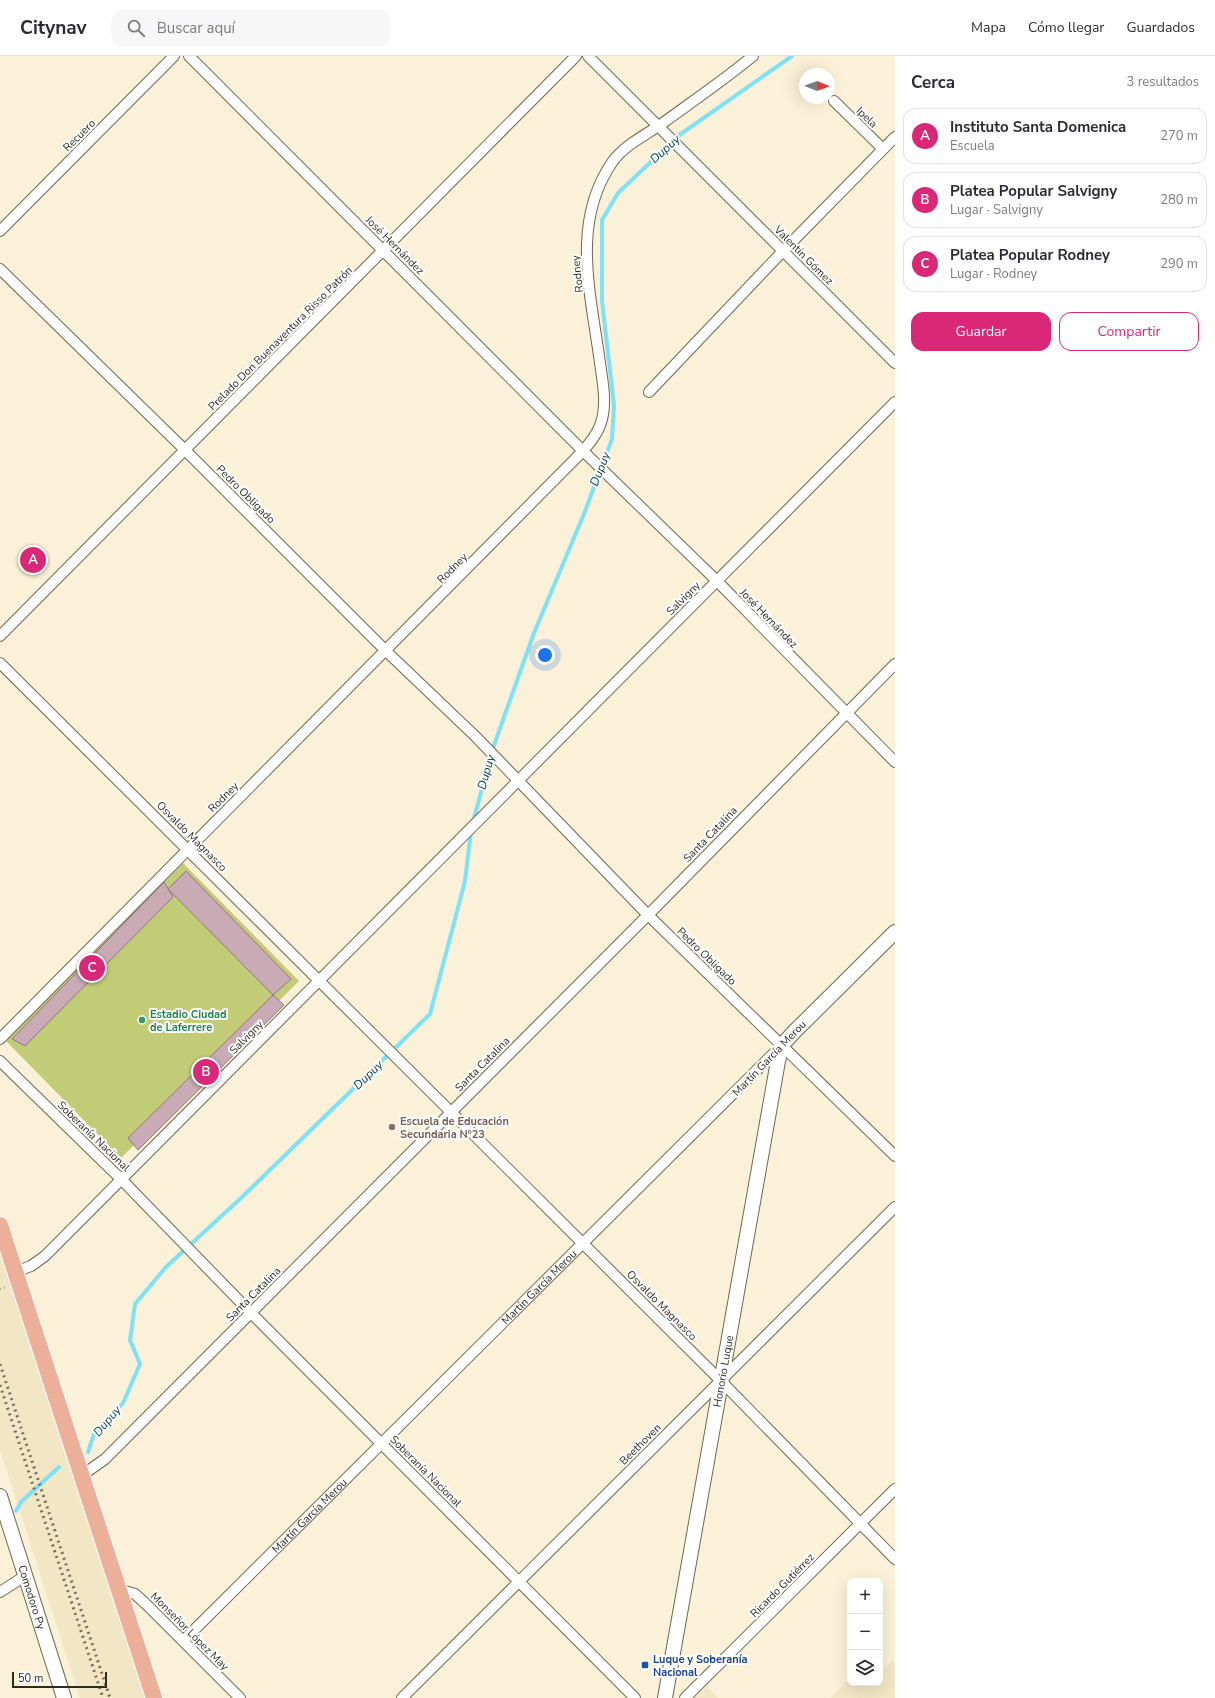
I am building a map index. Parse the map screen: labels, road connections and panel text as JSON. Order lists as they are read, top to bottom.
{
  "streets": {
    "street": [
      "Ipela",
      "Recuero",
      "José Hernández",
      "Valentín Gómez",
      "Rodney",
      "Prelado Don Buenaventura Risso Patrón",
      "Pedro Obligado",
      "Salvigny",
      "Santa Catalina",
      "Osvaldo Magnasco",
      "Martín García Merou",
      "Soberanía Nacional",
      "Honorio Luque",
      "Beethoven",
      "Ricardo Gutiérrez",
      "Comodoro Py",
      "Monseñor López May"
    ]
  },
  "crossings": [
    ["José Hernández", "Rodney"],
    ["José Hernández", "Prelado Don Buenaventura Risso Patrón"],
    ["José Hernández", "Salvigny"],
    ["José Hernández", "Santa Catalina"],
    ["Valentín Gómez", "Rodney"],
    ["Rodney", "Pedro Obligado"],
    ["Rodney", "Osvaldo Magnasco"],
    ["Prelado Don Buenaventura Risso Patrón", "Pedro Obligado"],
    ["Pedro Obligado", "Salvigny"],
    ["Pedro Obligado", "Santa Catalina"],
    ["Pedro Obligado", "Martín García Merou"],
    ["Pedro Obligado", "Honorio Luque"],
    ["Salvigny", "Osvaldo Magnasco"],
    ["Salvigny", "Soberanía Nacional"],
    ["Santa Catalina", "Osvaldo Magnasco"],
    ["Santa Catalina", "Soberanía Nacional"],
    ["Osvaldo Magnasco", "Martín García Merou"],
    ["Osvaldo Magnasco", "Honorio Luque"],
    ["Osvaldo Magnasco", "Beethoven"],
    ["Osvaldo Magnasco", "Ricardo Gutiérrez"],
    ["Martín García Merou", "Soberanía Nacional"],
    ["Martín García Merou", "Honorio Luque"],
    ["Martín García Merou", "Monseñor López May"],
    ["Soberanía Nacional", "Beethoven"],
    ["Honorio Luque", "Beethoven"]
  ],
  "water": ["Dupuy"],
  "places": {
    "other": ["Estadio Ciudad de Laferrere", "Escuela de Educación Secundaria Nº23"],
    "transit": ["Luque y Soberanía Nacional"]
  },
  "scale_bar": "50 m",
  "north": "right",
  "page": {
    "header": "Citynav",
    "search": "Buscar aquí",
    "nav": ["Mapa", "Cómo llegar", "Guardados"],
    "heading": ["Cerca", "3 resultados"],
    "list": [
      {
        "mark": "A",
        "name": "Instituto Santa Domenica",
        "note": "Escuela",
        "value": "270 m"
      },
      {
        "mark": "B",
        "name": "Platea Popular Salvigny",
        "note": "Lugar · Salvigny",
        "value": "280 m"
      },
      {
        "mark": "C",
        "name": "Platea Popular Rodney",
        "note": "Lugar · Rodney",
        "value": "290 m"
      }
    ],
    "buttons": ["Guardar", "Compartir"],
    "pins": ["A", "C", "B"],
    "map_buttons": ["+", "−"],
    "scale": "50 m"
  }
}
